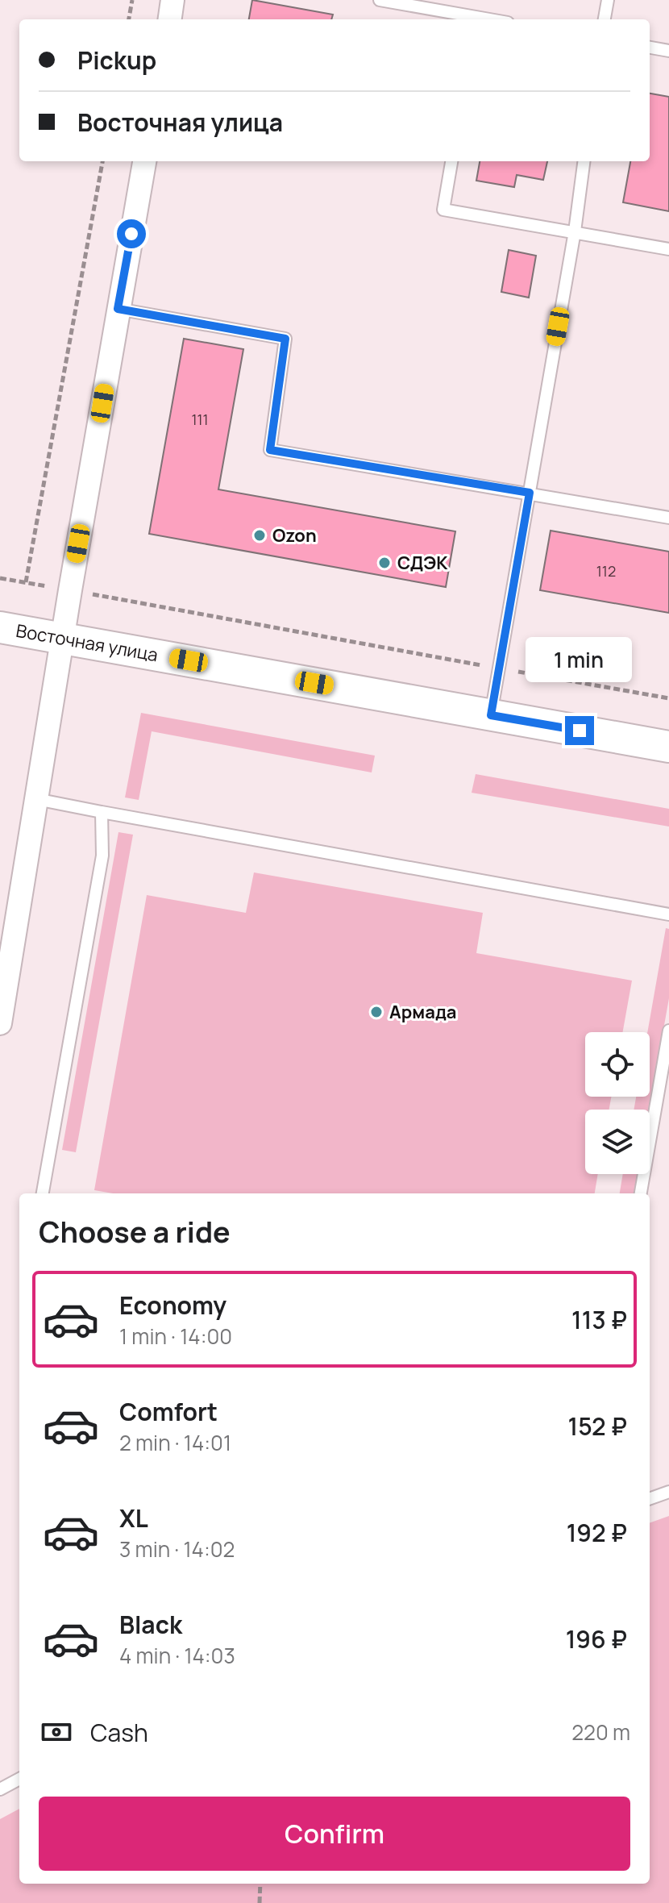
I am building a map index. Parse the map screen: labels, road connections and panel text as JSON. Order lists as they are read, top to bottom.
{
  "streets": {
    "main road": ["Восточная улица"]
  },
  "places": ["Ozon", "СДЭК", "Армада"],
  "house_numbers": ["111", "112"],
  "page": {
    "banner": ["Pickup", "Восточная улица"],
    "bubble": "1 min",
    "heading": "Choose a ride",
    "list": [
      {
        "name": "Economy",
        "note": "1 min · 14:00",
        "value": "113 ₽"
      },
      {
        "name": "Comfort",
        "note": "2 min · 14:01",
        "value": "152 ₽"
      },
      {
        "name": "XL",
        "note": "3 min · 14:02",
        "value": "192 ₽"
      },
      {
        "name": "Black",
        "note": "4 min · 14:03",
        "value": "196 ₽"
      }
    ],
    "pay": ["Cash", "220 m"],
    "buttons": "Confirm"
  }
}
